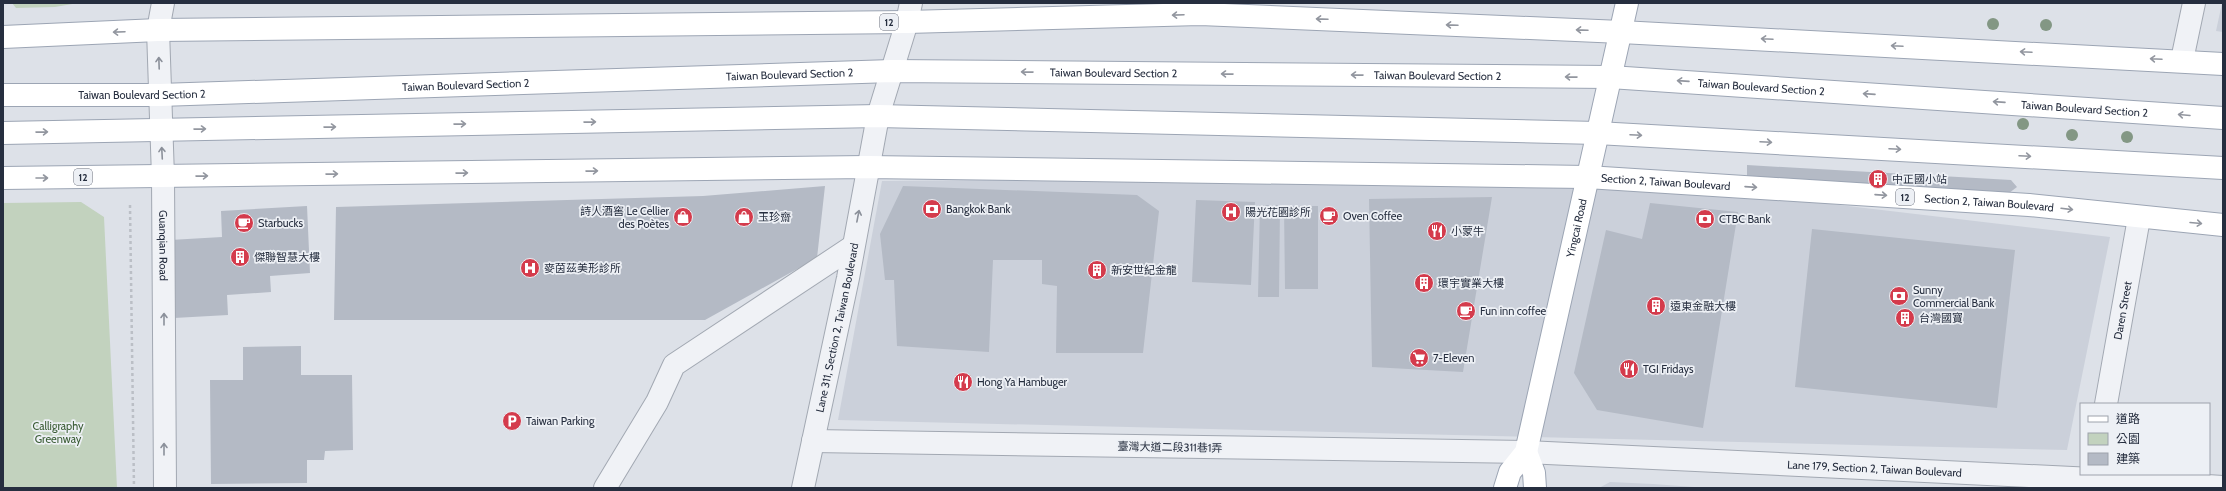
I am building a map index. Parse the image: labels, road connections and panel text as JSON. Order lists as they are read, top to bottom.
{
  "streets": {
    "main road": [
      "12",
      "Taiwan Boulevard Section 2",
      "Section 2, Taiwan Boulevard",
      "Yingcai Road"
    ],
    "street": [
      "Guanqian Road",
      "Daren Street",
      "Lane 311, Section 2, Taiwan Boulevard",
      "臺灣大道二段311巷1弄",
      "Lane 179, Section 2, Taiwan Boulevard"
    ]
  },
  "crossings": [
    ["12", "Section 2, Taiwan Boulevard"],
    ["12", "Yingcai Road"],
    ["12", "Guanqian Road"],
    ["12", "Lane 311, Section 2, Taiwan Boulevard"],
    ["Taiwan Boulevard Section 2", "Yingcai Road"],
    ["Taiwan Boulevard Section 2", "Guanqian Road"],
    ["Taiwan Boulevard Section 2", "Lane 311, Section 2, Taiwan Boulevard"],
    ["Section 2, Taiwan Boulevard", "Yingcai Road"],
    ["Section 2, Taiwan Boulevard", "Daren Street"],
    ["Yingcai Road", "臺灣大道二段311巷1弄"],
    ["Yingcai Road", "Lane 179, Section 2, Taiwan Boulevard"],
    ["Lane 311, Section 2, Taiwan Boulevard", "臺灣大道二段311巷1弄"],
    ["臺灣大道二段311巷1弄", "Lane 179, Section 2, Taiwan Boulevard"]
  ],
  "one_way": ["Guanqian Road"],
  "parks": ["Calligraphy Greenway"],
  "places": {
    "building": [
      "中正國小站",
      "傑聯智慧大樓",
      "新安世紀金龍",
      "環宇實業大樓",
      "遠東金融大樓",
      "台灣國寶"
    ],
    "bank": ["Bangkok Bank", "CTBC Bank", "Sunny Commercial Bank"],
    "hospital": ["陽光花園診所", "麥茵茲美形診所"],
    "cafe": ["Oven Coffee", "Starbucks", "Fun inn coffee"],
    "shop": ["詩人酒窖 Le Cellier des Poètes", "玉珍齋"],
    "restaurant": ["小蒙牛", "TGI Fridays", "Hong Ya Hambuger"],
    "supermarket": ["7-Eleven"],
    "parking": ["Taiwan Parking"]
  },
  "legend": ["道路", "公園", "建築"]
}
